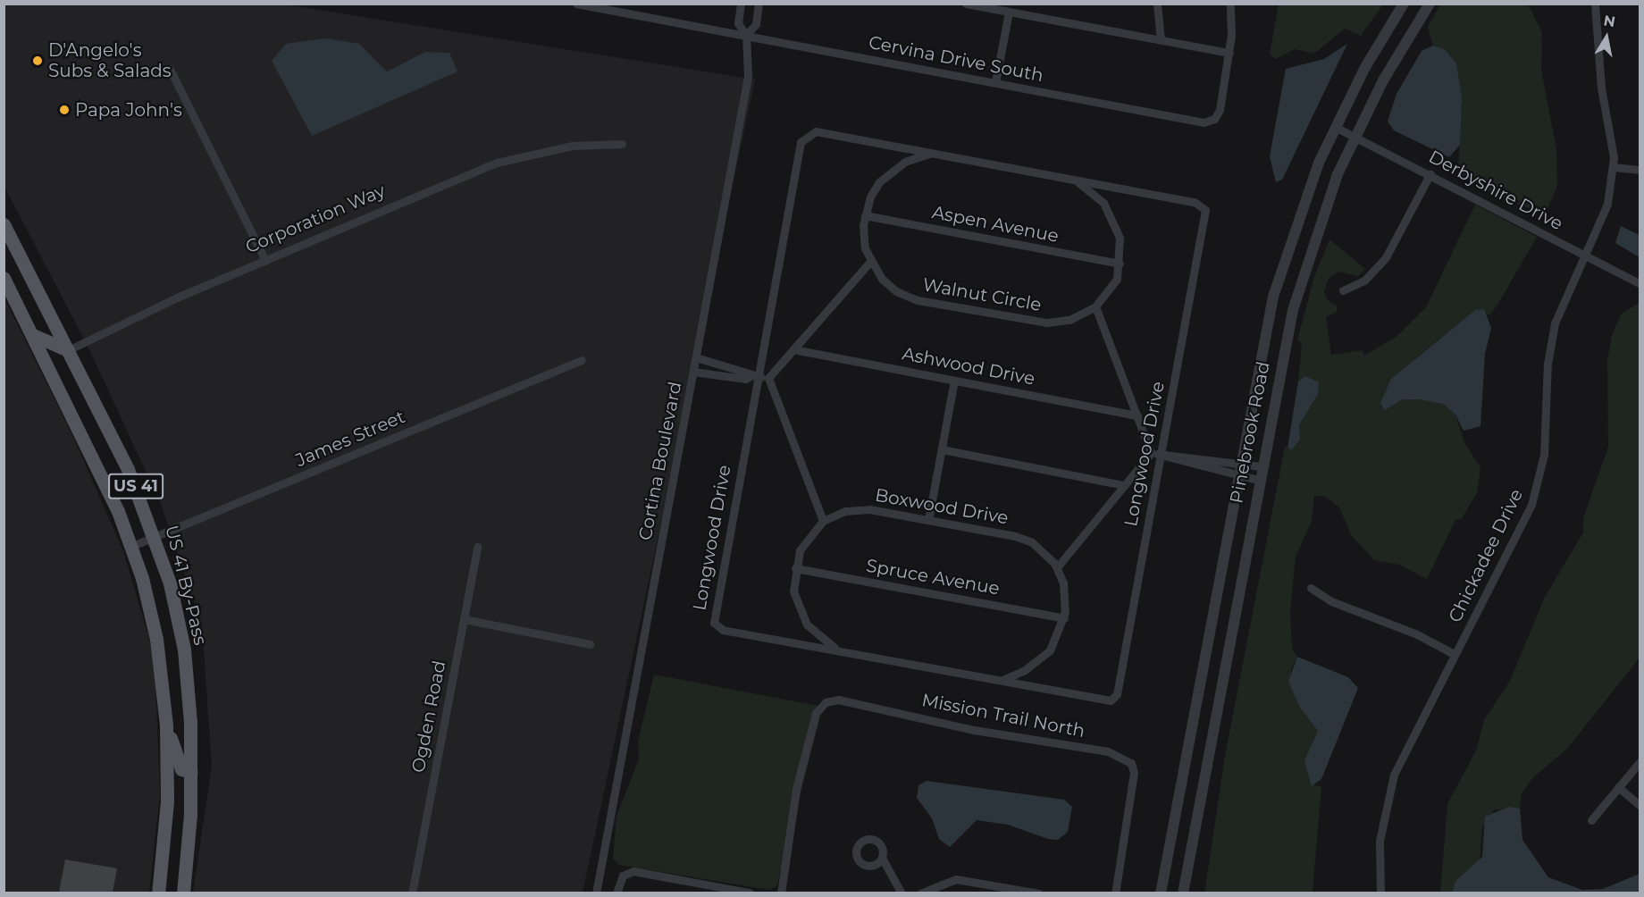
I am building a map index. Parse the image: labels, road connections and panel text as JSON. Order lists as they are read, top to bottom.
{
  "streets": {
    "main road": ["US 41", "US 41 By-Pass"],
    "street": [
      "Cervina Drive South",
      "Derbyshire Drive",
      "Corporation Way",
      "Aspen Avenue",
      "Walnut Circle",
      "Ashwood Drive",
      "Pinebrook Road",
      "James Street",
      "Longwood Drive",
      "Cortina Boulevard",
      "Boxwood Drive",
      "Chickadee Drive",
      "Spruce Avenue",
      "Mission Trail North",
      "Ogden Road"
    ]
  },
  "crossings": [
    ["Cervina Drive South", "Cortina Boulevard"],
    ["Derbyshire Drive", "Pinebrook Road"],
    ["Derbyshire Drive", "Chickadee Drive"],
    ["Corporation Way", "US 41 By-Pass"],
    ["Aspen Avenue", "Walnut Circle"],
    ["Walnut Circle", "Longwood Drive"],
    ["James Street", "US 41"],
    ["James Street", "US 41 By-Pass"],
    ["Longwood Drive", "Boxwood Drive"],
    ["Boxwood Drive", "Spruce Avenue"]
  ],
  "places": ["D'Angelo's Subs & Salads", "Papa John's"],
  "north": "top"
}
